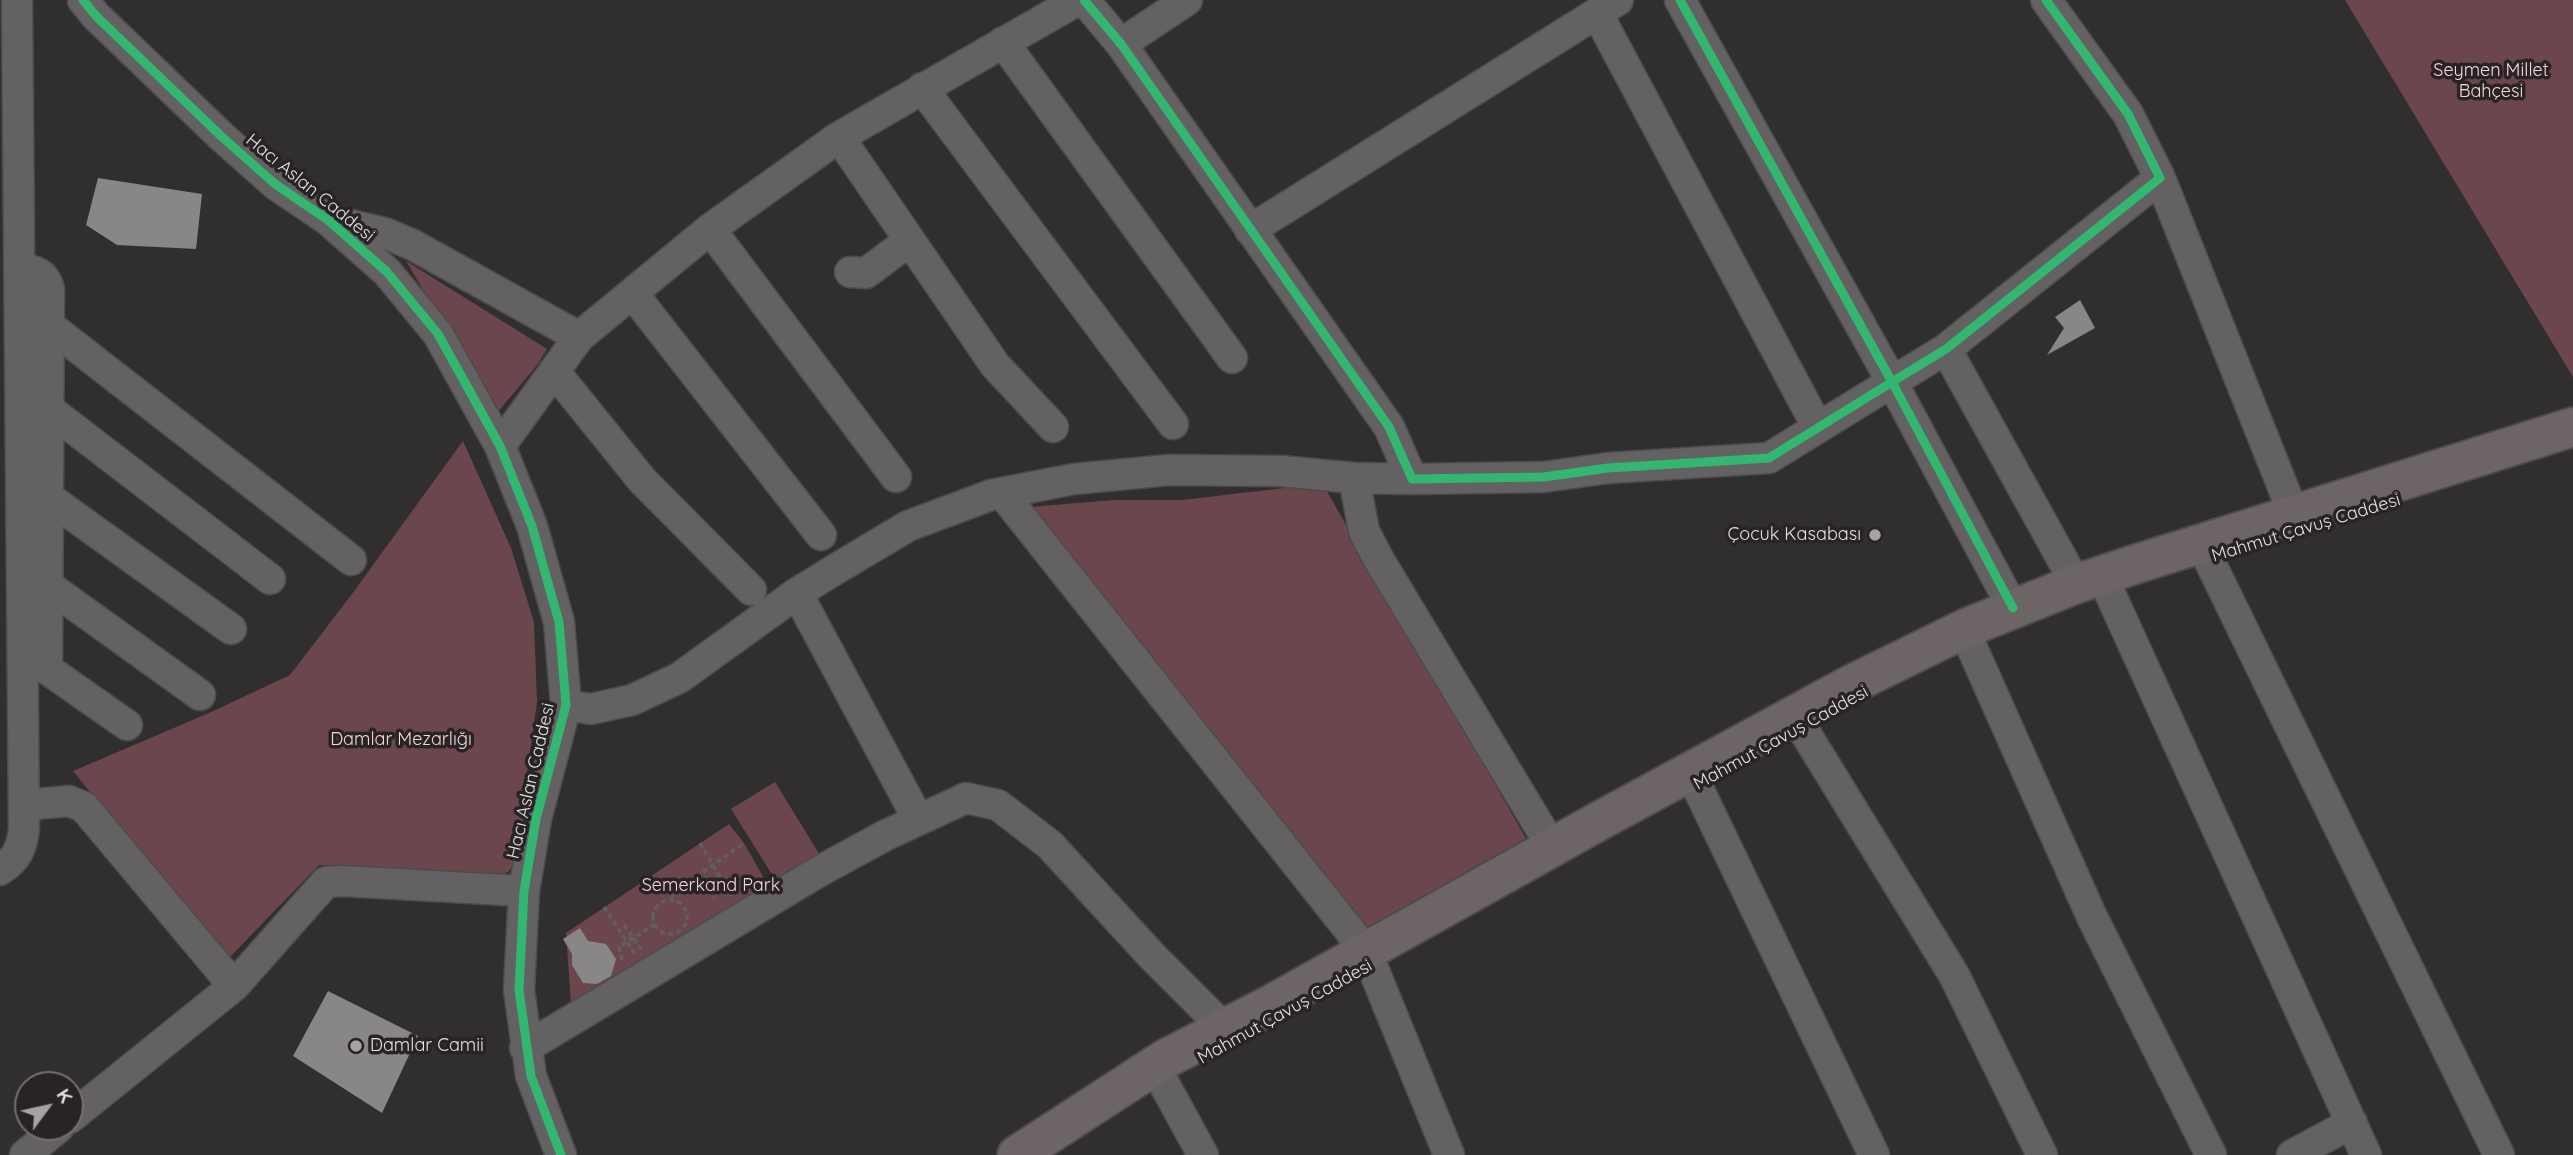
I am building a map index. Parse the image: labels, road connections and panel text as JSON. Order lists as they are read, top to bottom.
{
  "streets": {
    "main road": ["Mahmut Çavuş Caddesi"],
    "street": ["Hacı Aslan Caddesi"]
  },
  "parks": ["Seymen Millet Bahçesi", "Damlar Mezarlığı", "Semerkand Park"],
  "places": ["Çocuk Kasabası", "Damlar Camii"],
  "north": "top right"
}
